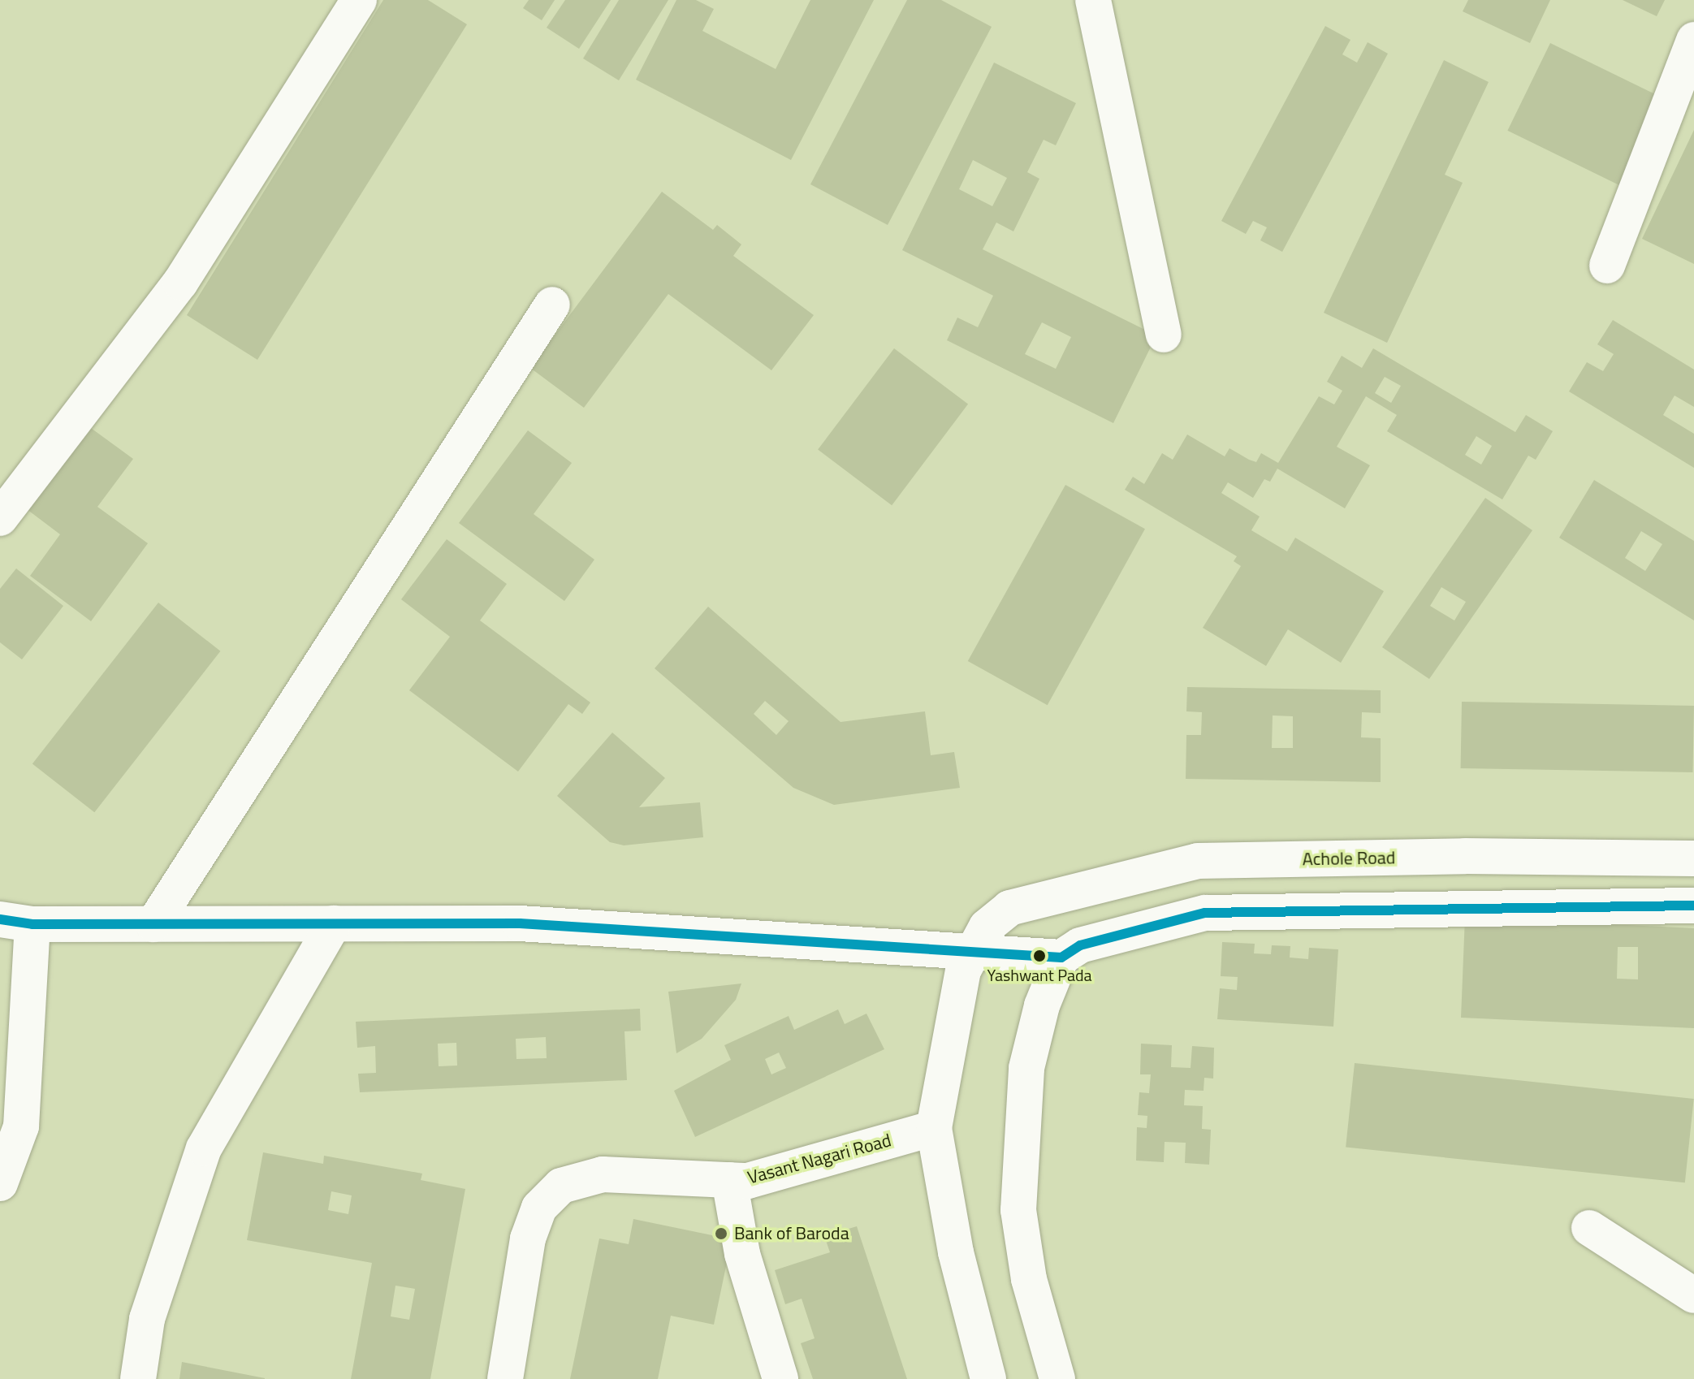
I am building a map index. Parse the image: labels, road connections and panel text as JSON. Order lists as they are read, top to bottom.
{
  "streets": {
    "street": ["Achole Road", "Vasant Nagari Road"]
  },
  "places": ["Yashwant Pada", "Bank of Baroda"]
}
